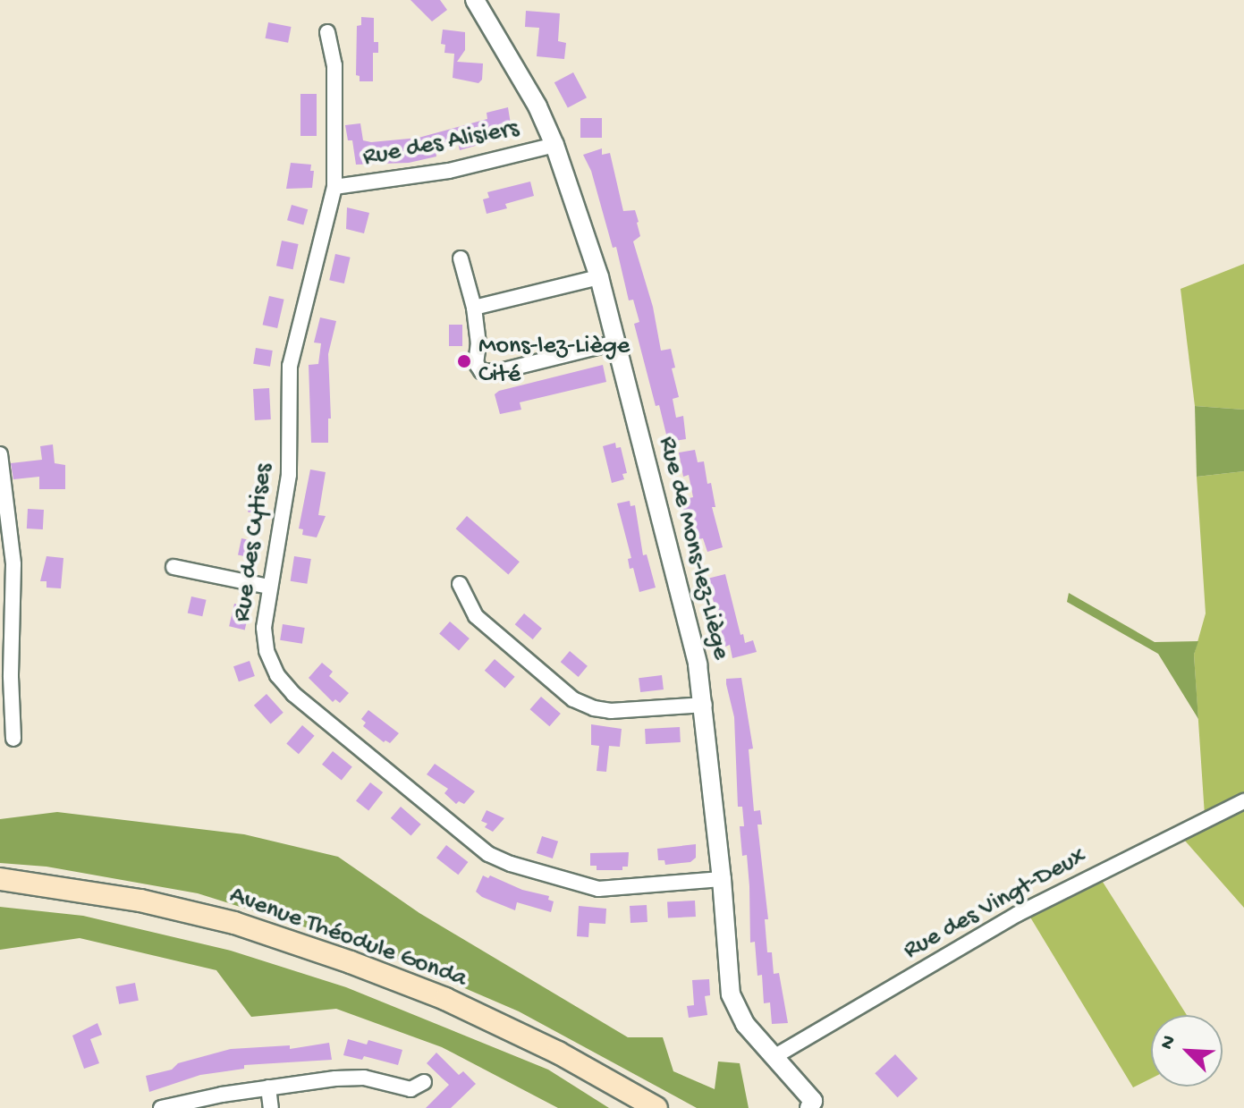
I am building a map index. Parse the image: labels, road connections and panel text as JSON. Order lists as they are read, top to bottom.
{
  "streets": {
    "main road": ["Avenue Théodule Gonda"],
    "street": [
      "Rue des Alisiers",
      "Rue des Cytises",
      "Rue de Mons-lez-Liège",
      "Rue des Vingt-Deux"
    ]
  },
  "crossings": [
    ["Rue des Alisiers", "Rue des Cytises"],
    ["Rue des Alisiers", "Rue de Mons-lez-Liège"],
    ["Rue des Cytises", "Rue de Mons-lez-Liège"],
    ["Rue de Mons-lez-Liège", "Rue des Vingt-Deux"]
  ],
  "places": ["Mons-lez-Liège Cité"],
  "north": "top left"
}
